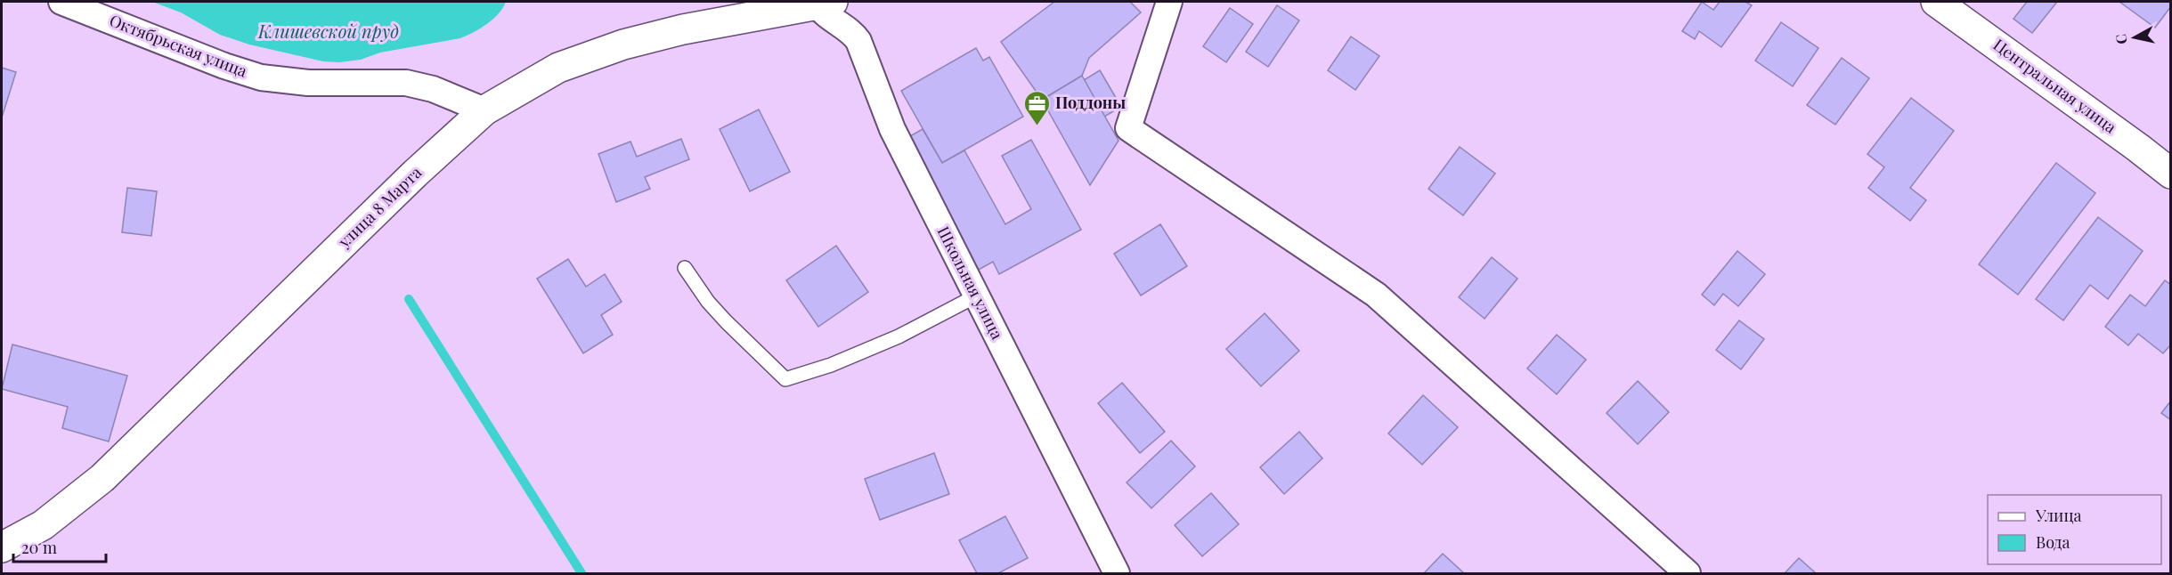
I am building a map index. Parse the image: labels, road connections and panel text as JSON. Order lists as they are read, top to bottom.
{
  "streets": {
    "main road": ["Центральная улица", "улица 8 Марта"],
    "street": ["Октябрьская улица", "Школьная улица"]
  },
  "crossings": [
    ["Октябрьская улица", "улица 8 Марта"],
    ["улица 8 Марта", "Школьная улица"]
  ],
  "water": ["Клишевской пруд"],
  "places": {
    "office": ["Поддоны"]
  },
  "legend": ["Улица", "Вода"],
  "scale_bar": "20 m",
  "north": "left"
}
